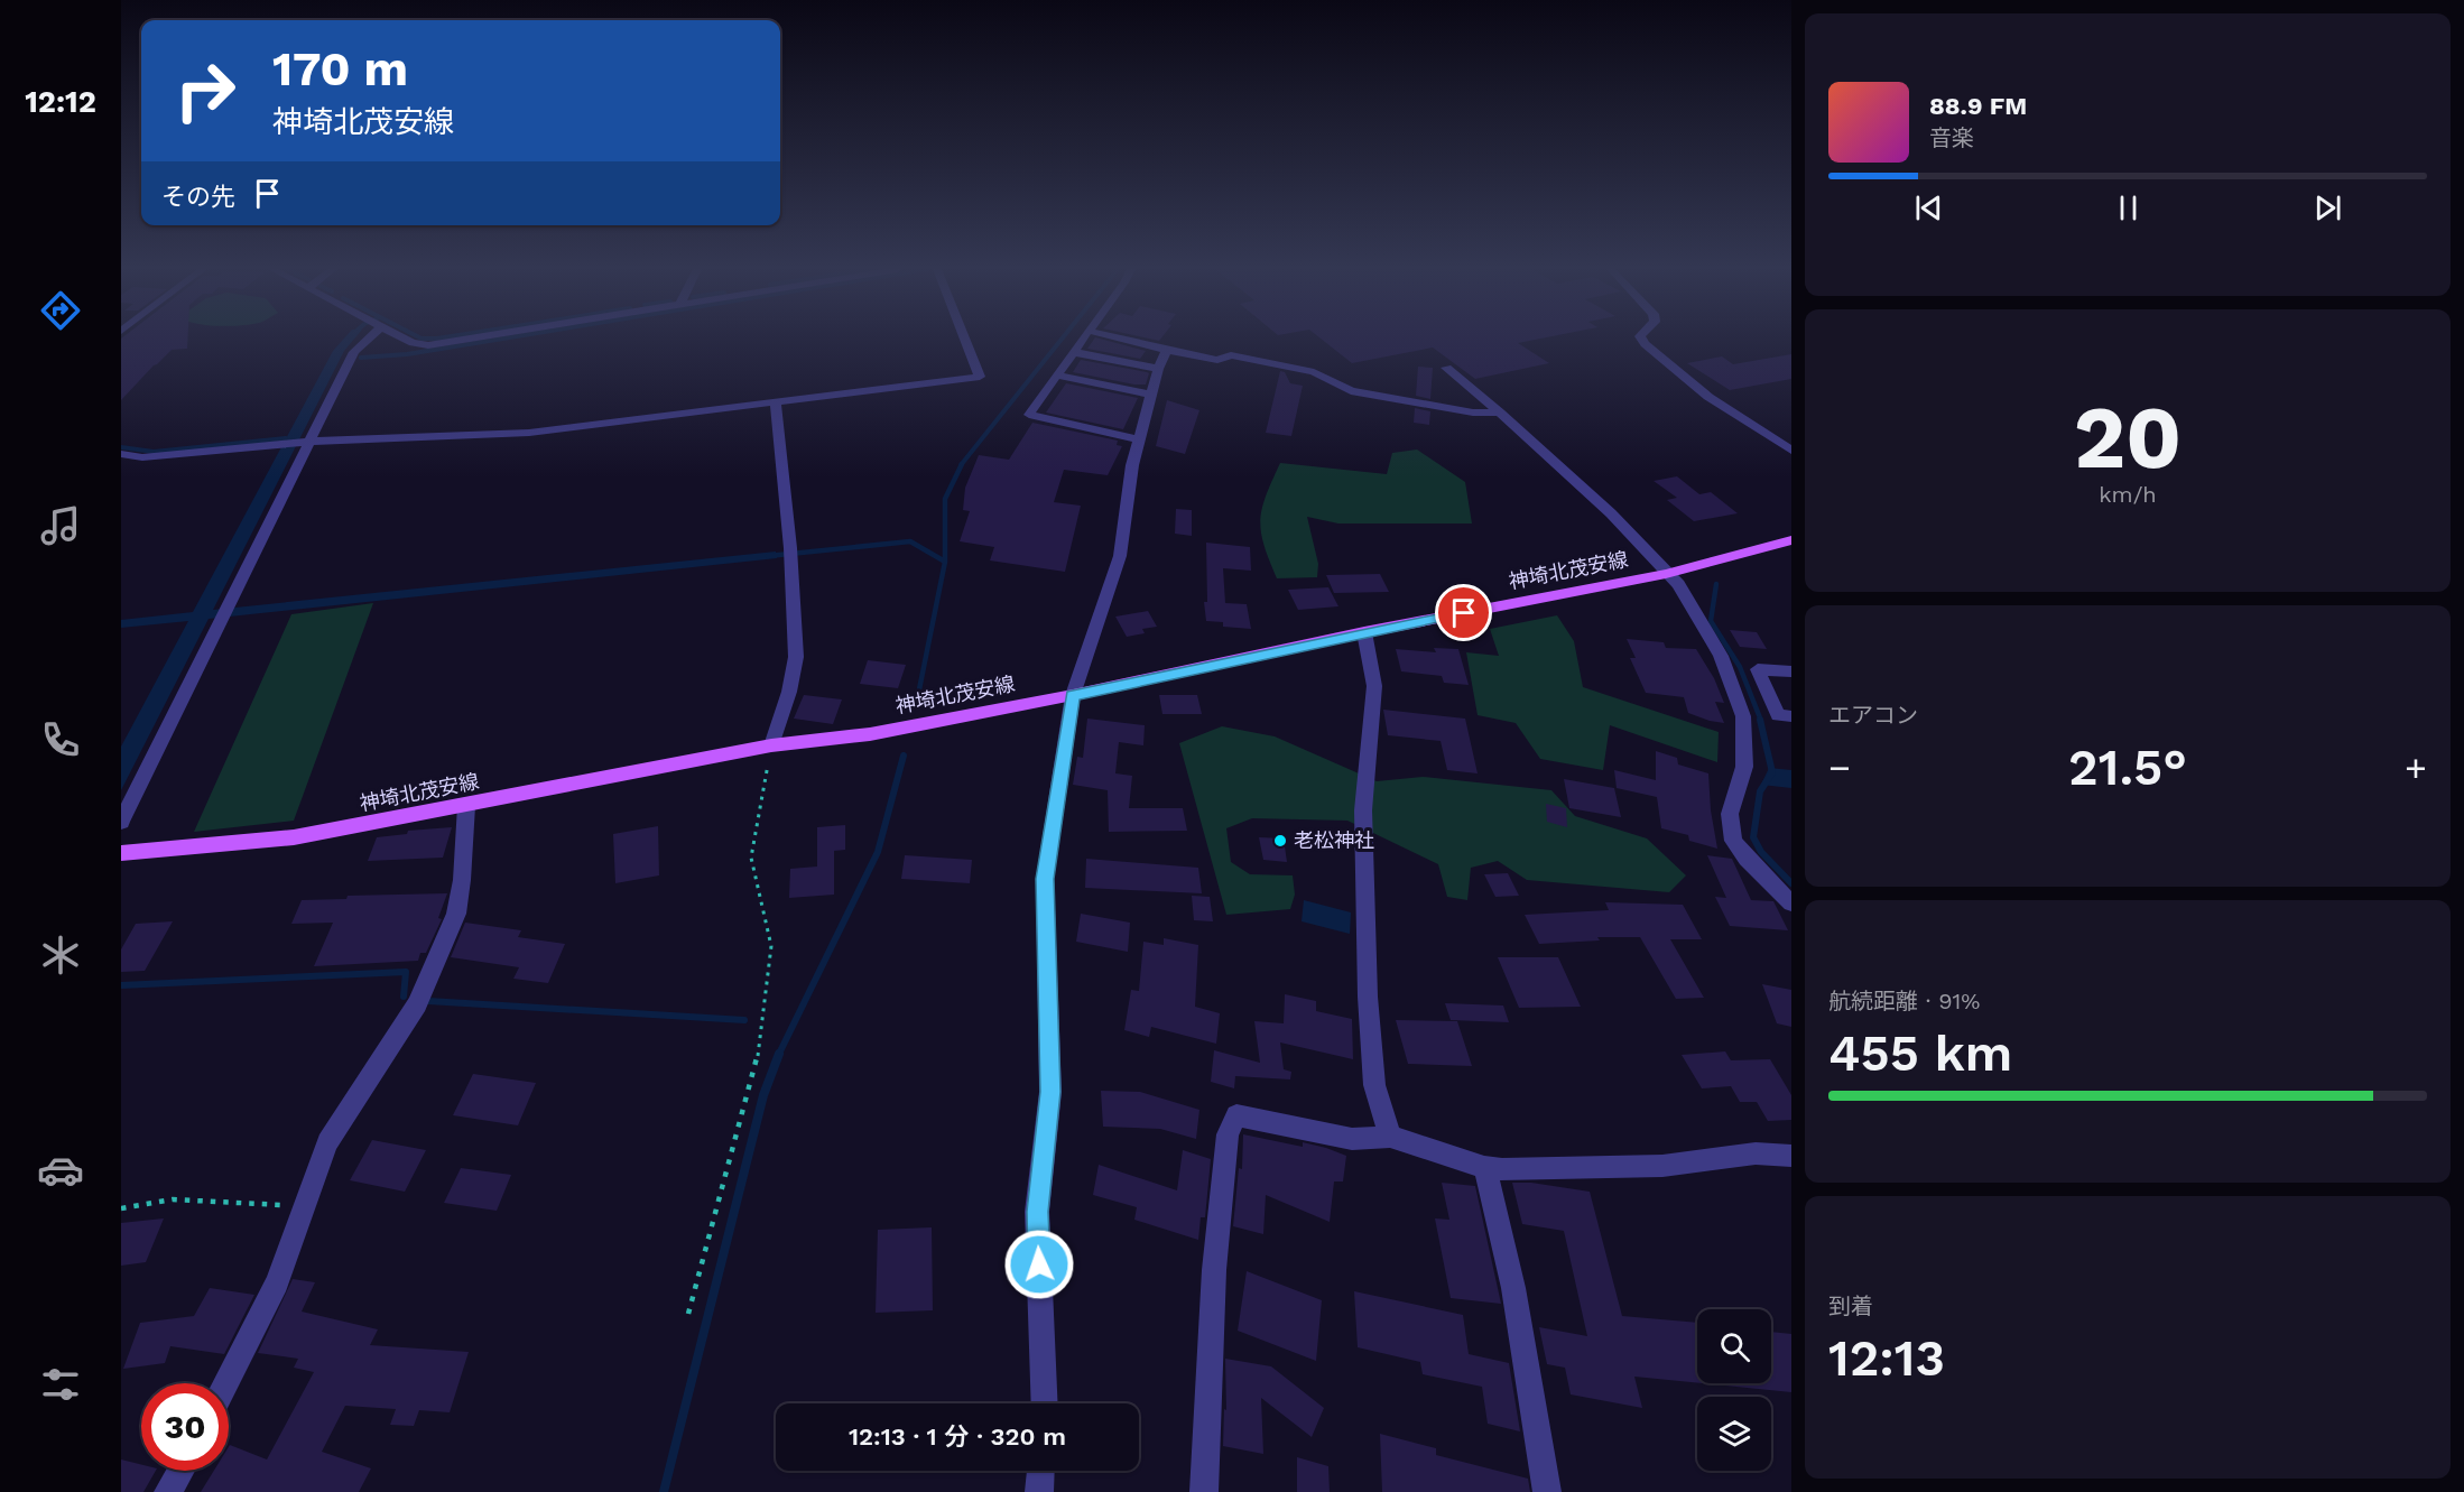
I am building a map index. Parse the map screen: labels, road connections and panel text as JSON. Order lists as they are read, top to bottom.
{
  "streets": {
    "main road": ["神埼北茂安線"]
  },
  "places": ["老松神社"],
  "page": {
    "tabs": "12:12",
    "turn": ["170 m", "神埼北茂安線"],
    "song": ["88.9 FM", "音楽"],
    "then": "その先",
    "tile": [
      ["20", "km/h"],
      "エアコン",
      ["航続距離 · 91%", "455 km"],
      ["到着", "12:13"]
    ],
    "heat": ["−", "21.5°", "+"],
    "limit": "30",
    "trip": "12:13 · 1 分 · 320 m"
  }
}
